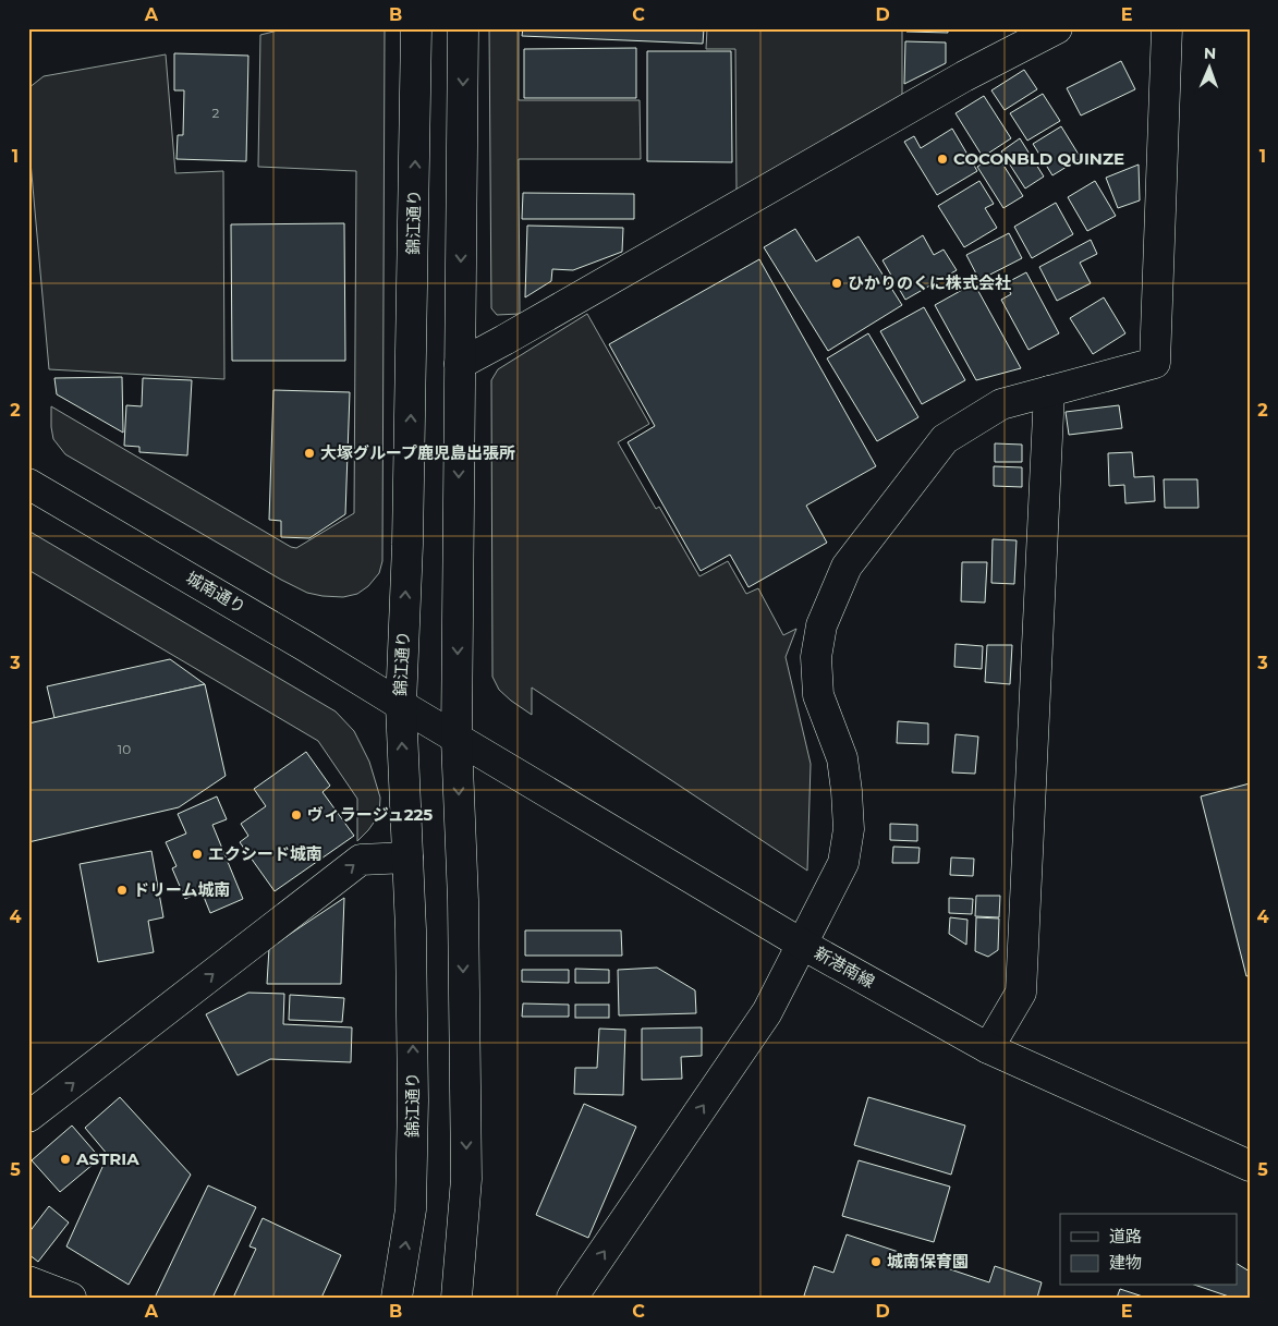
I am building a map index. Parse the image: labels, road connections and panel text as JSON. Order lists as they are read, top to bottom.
{
  "streets": {
    "main road": ["錦江通り", "城南通り", "新港南線"]
  },
  "crossings": [
    ["錦江通り", "城南通り"],
    ["城南通り", "新港南線"]
  ],
  "places": [
    "COCONBLD QUINZE",
    "ひかりのくに株式会社",
    "大塚グループ鹿児島出張所",
    "ヴィラージュ225",
    "エクシード城南",
    "ドリーム城南",
    "ASTRIA",
    "城南保育園"
  ],
  "house_numbers": ["2", "10"],
  "legend": ["道路", "建物"],
  "north": "top",
  "grid": {
    "columns": [
      "A",
      "B",
      "C",
      "D",
      "E"
    ],
    "rows": [
      "1",
      "2",
      "3",
      "4",
      "5"
    ]
  }
}
